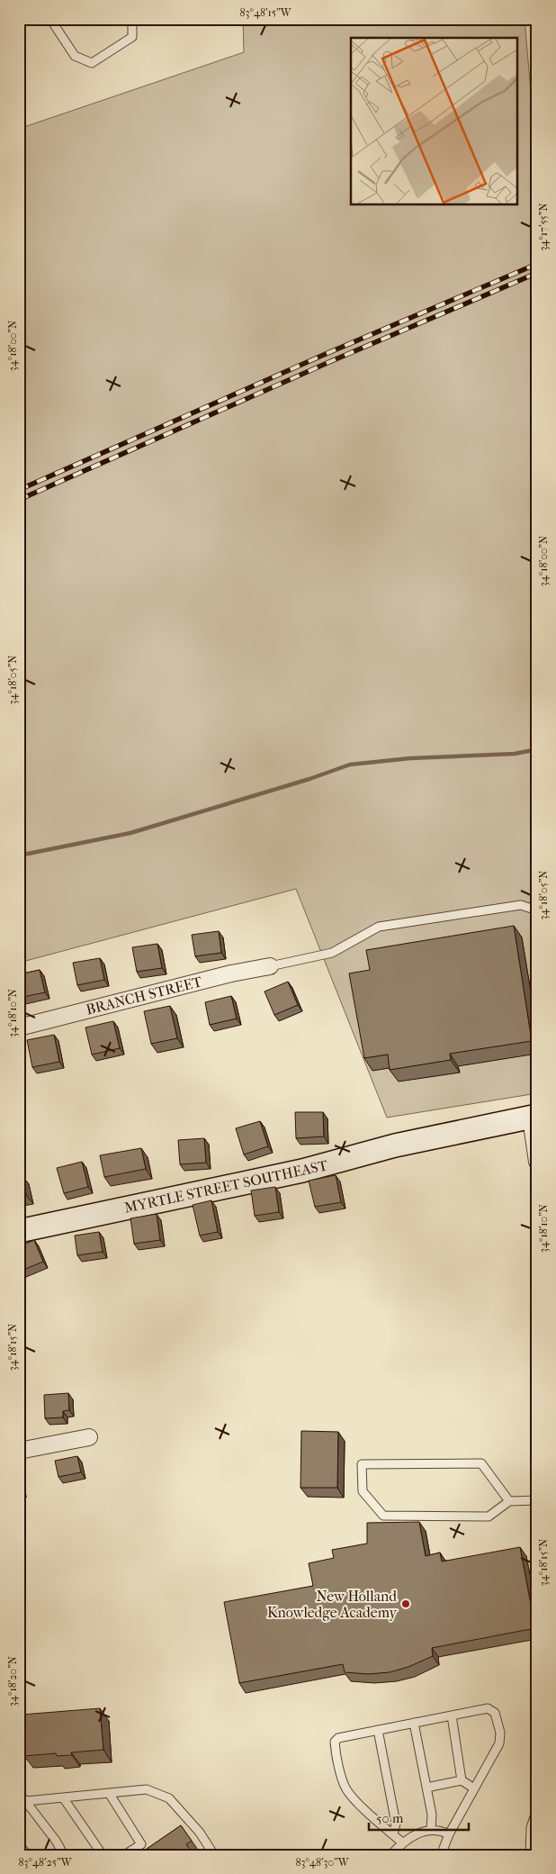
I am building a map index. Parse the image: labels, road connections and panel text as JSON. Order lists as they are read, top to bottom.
{
  "streets": {
    "street": ["BRANCH STREET", "MYRTLE STREET SOUTHEAST"]
  },
  "places": ["New Holland Knowledge Academy"],
  "scale_bar": "50 m",
  "coordinates": [
    "83°48'15\"W",
    "34°17'55\"N",
    "34°18'00\"N",
    "34°18'05\"N",
    "34°18'10\"N",
    "34°18'15\"N",
    "34°18'20\"N",
    "83°48'25\"W",
    "83°48'30\"W"
  ]
}
